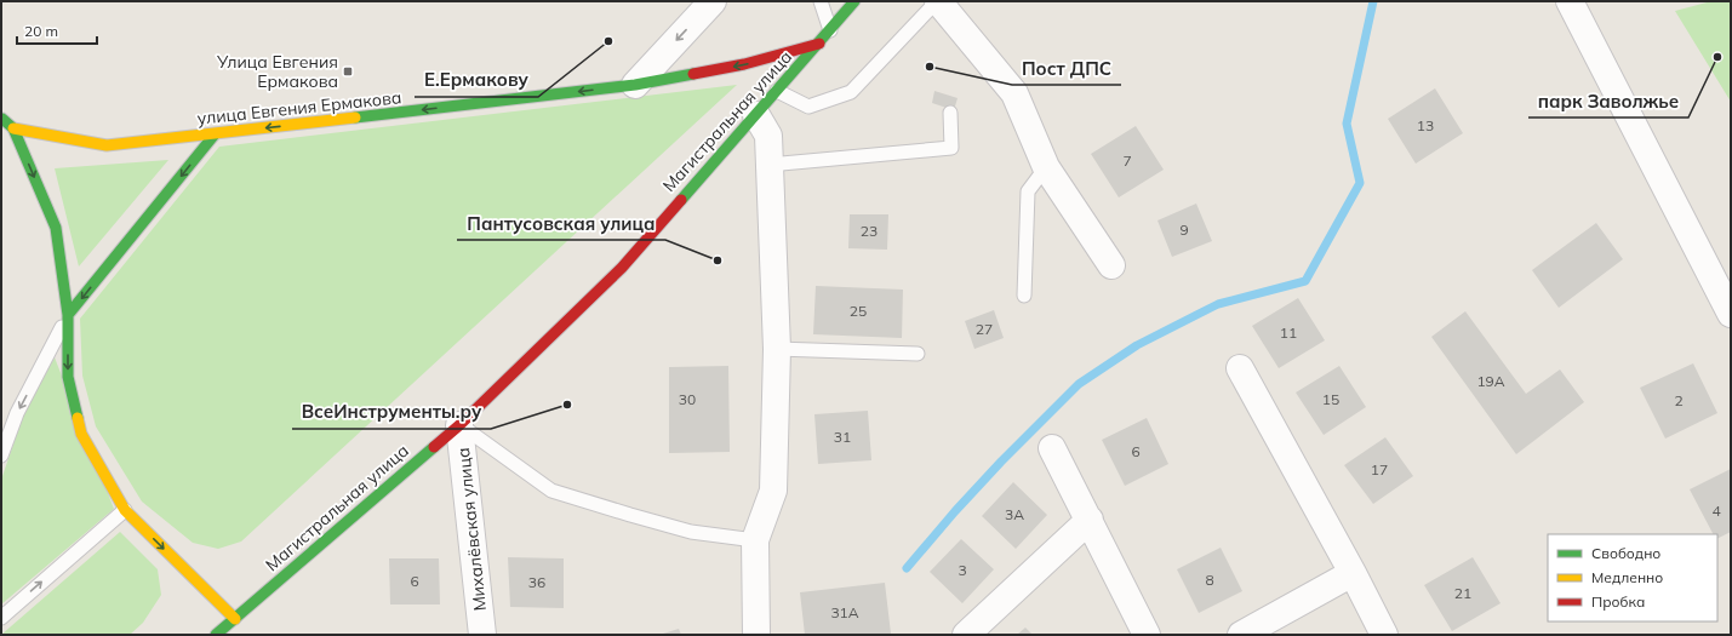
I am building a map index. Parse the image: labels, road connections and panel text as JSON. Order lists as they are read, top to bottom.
{
  "streets": {
    "main road": ["улица Евгения Ермакова", "Магистральная улица"],
    "street": ["Михалёвская улица"]
  },
  "crossings": [
    ["улица Евгения Ермакова", "Магистральная улица"],
    ["Магистральная улица", "Михалёвская улица"]
  ],
  "one_way": ["улица Евгения Ермакова"],
  "places": {
    "other": [
      "Е.Ермакову",
      "парк Заволжье",
      "Пост ДПС",
      "Пантусовская улица",
      "ВсеИнструменты.ру"
    ],
    "transit": ["Улица Евгения Ермакова"]
  },
  "house_numbers": [
    "13",
    "7",
    "9",
    "23",
    "25",
    "27",
    "11",
    "19А",
    "30",
    "15",
    "2",
    "31",
    "6",
    "17",
    "4",
    "3А",
    "3",
    "8",
    "6",
    "36",
    "21",
    "31А"
  ],
  "legend": ["Свободно", "Медленно", "Пробка"],
  "scale_bar": "20 m"
}
